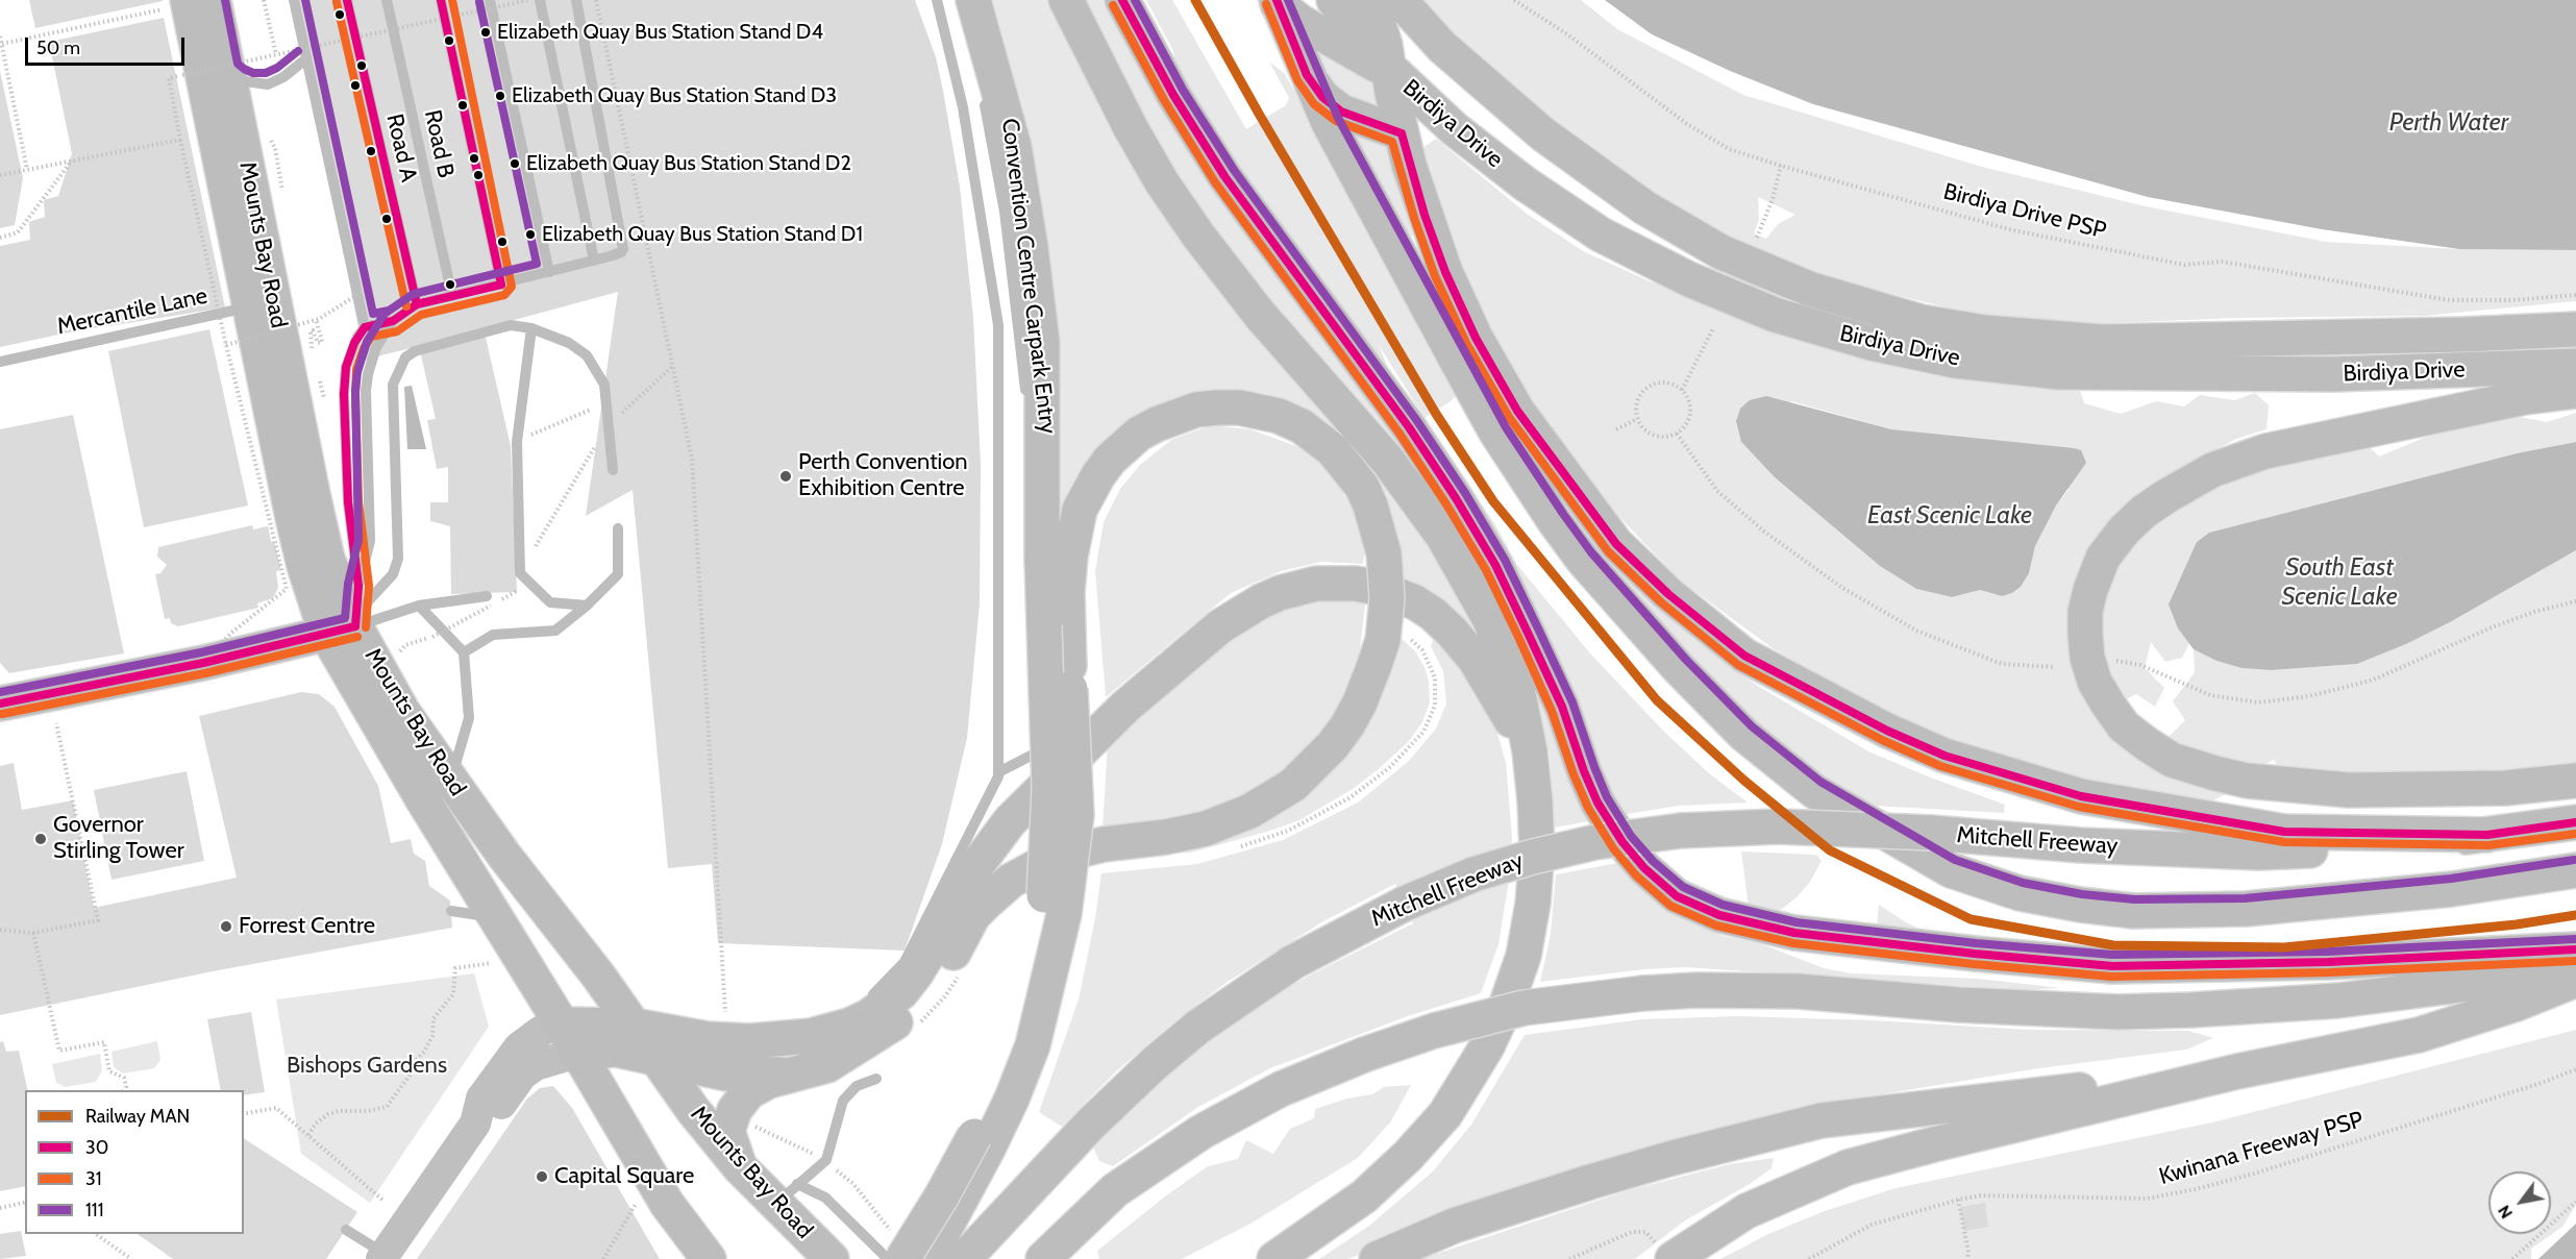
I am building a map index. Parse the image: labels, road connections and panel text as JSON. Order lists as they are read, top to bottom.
{
  "streets": {
    "main road": ["Birdiya Drive", "Mounts Bay Road", "Mitchell Freeway"],
    "lane": [
      "Road B",
      "Road A",
      "Convention Centre Carpark Entry",
      "Mercantile Lane"
    ],
    "path": ["Birdiya Drive PSP", "Kwinana Freeway PSP"]
  },
  "crossings": [
    ["Mounts Bay Road", "Mercantile Lane"]
  ],
  "water": ["Perth Water", "East Scenic Lake", "South East Scenic Lake"],
  "parks": ["Bishops Gardens"],
  "places": [
    "Elizabeth Quay Bus Station Stand D4",
    "Elizabeth Quay Bus Station Stand D3",
    "Elizabeth Quay Bus Station Stand D2",
    "Elizabeth Quay Bus Station Stand D1",
    "Perth Convention Exhibition Centre",
    "Governor Stirling Tower",
    "Forrest Centre",
    "Capital Square"
  ],
  "lines": [
    "rail line MAN",
    "transit line 30",
    "transit line 31",
    "transit line 111"
  ],
  "legend": [
    "Railway MAN",
    "30",
    "31",
    "111"
  ],
  "scale_bar": "50 m",
  "north": "bottom left"
}
